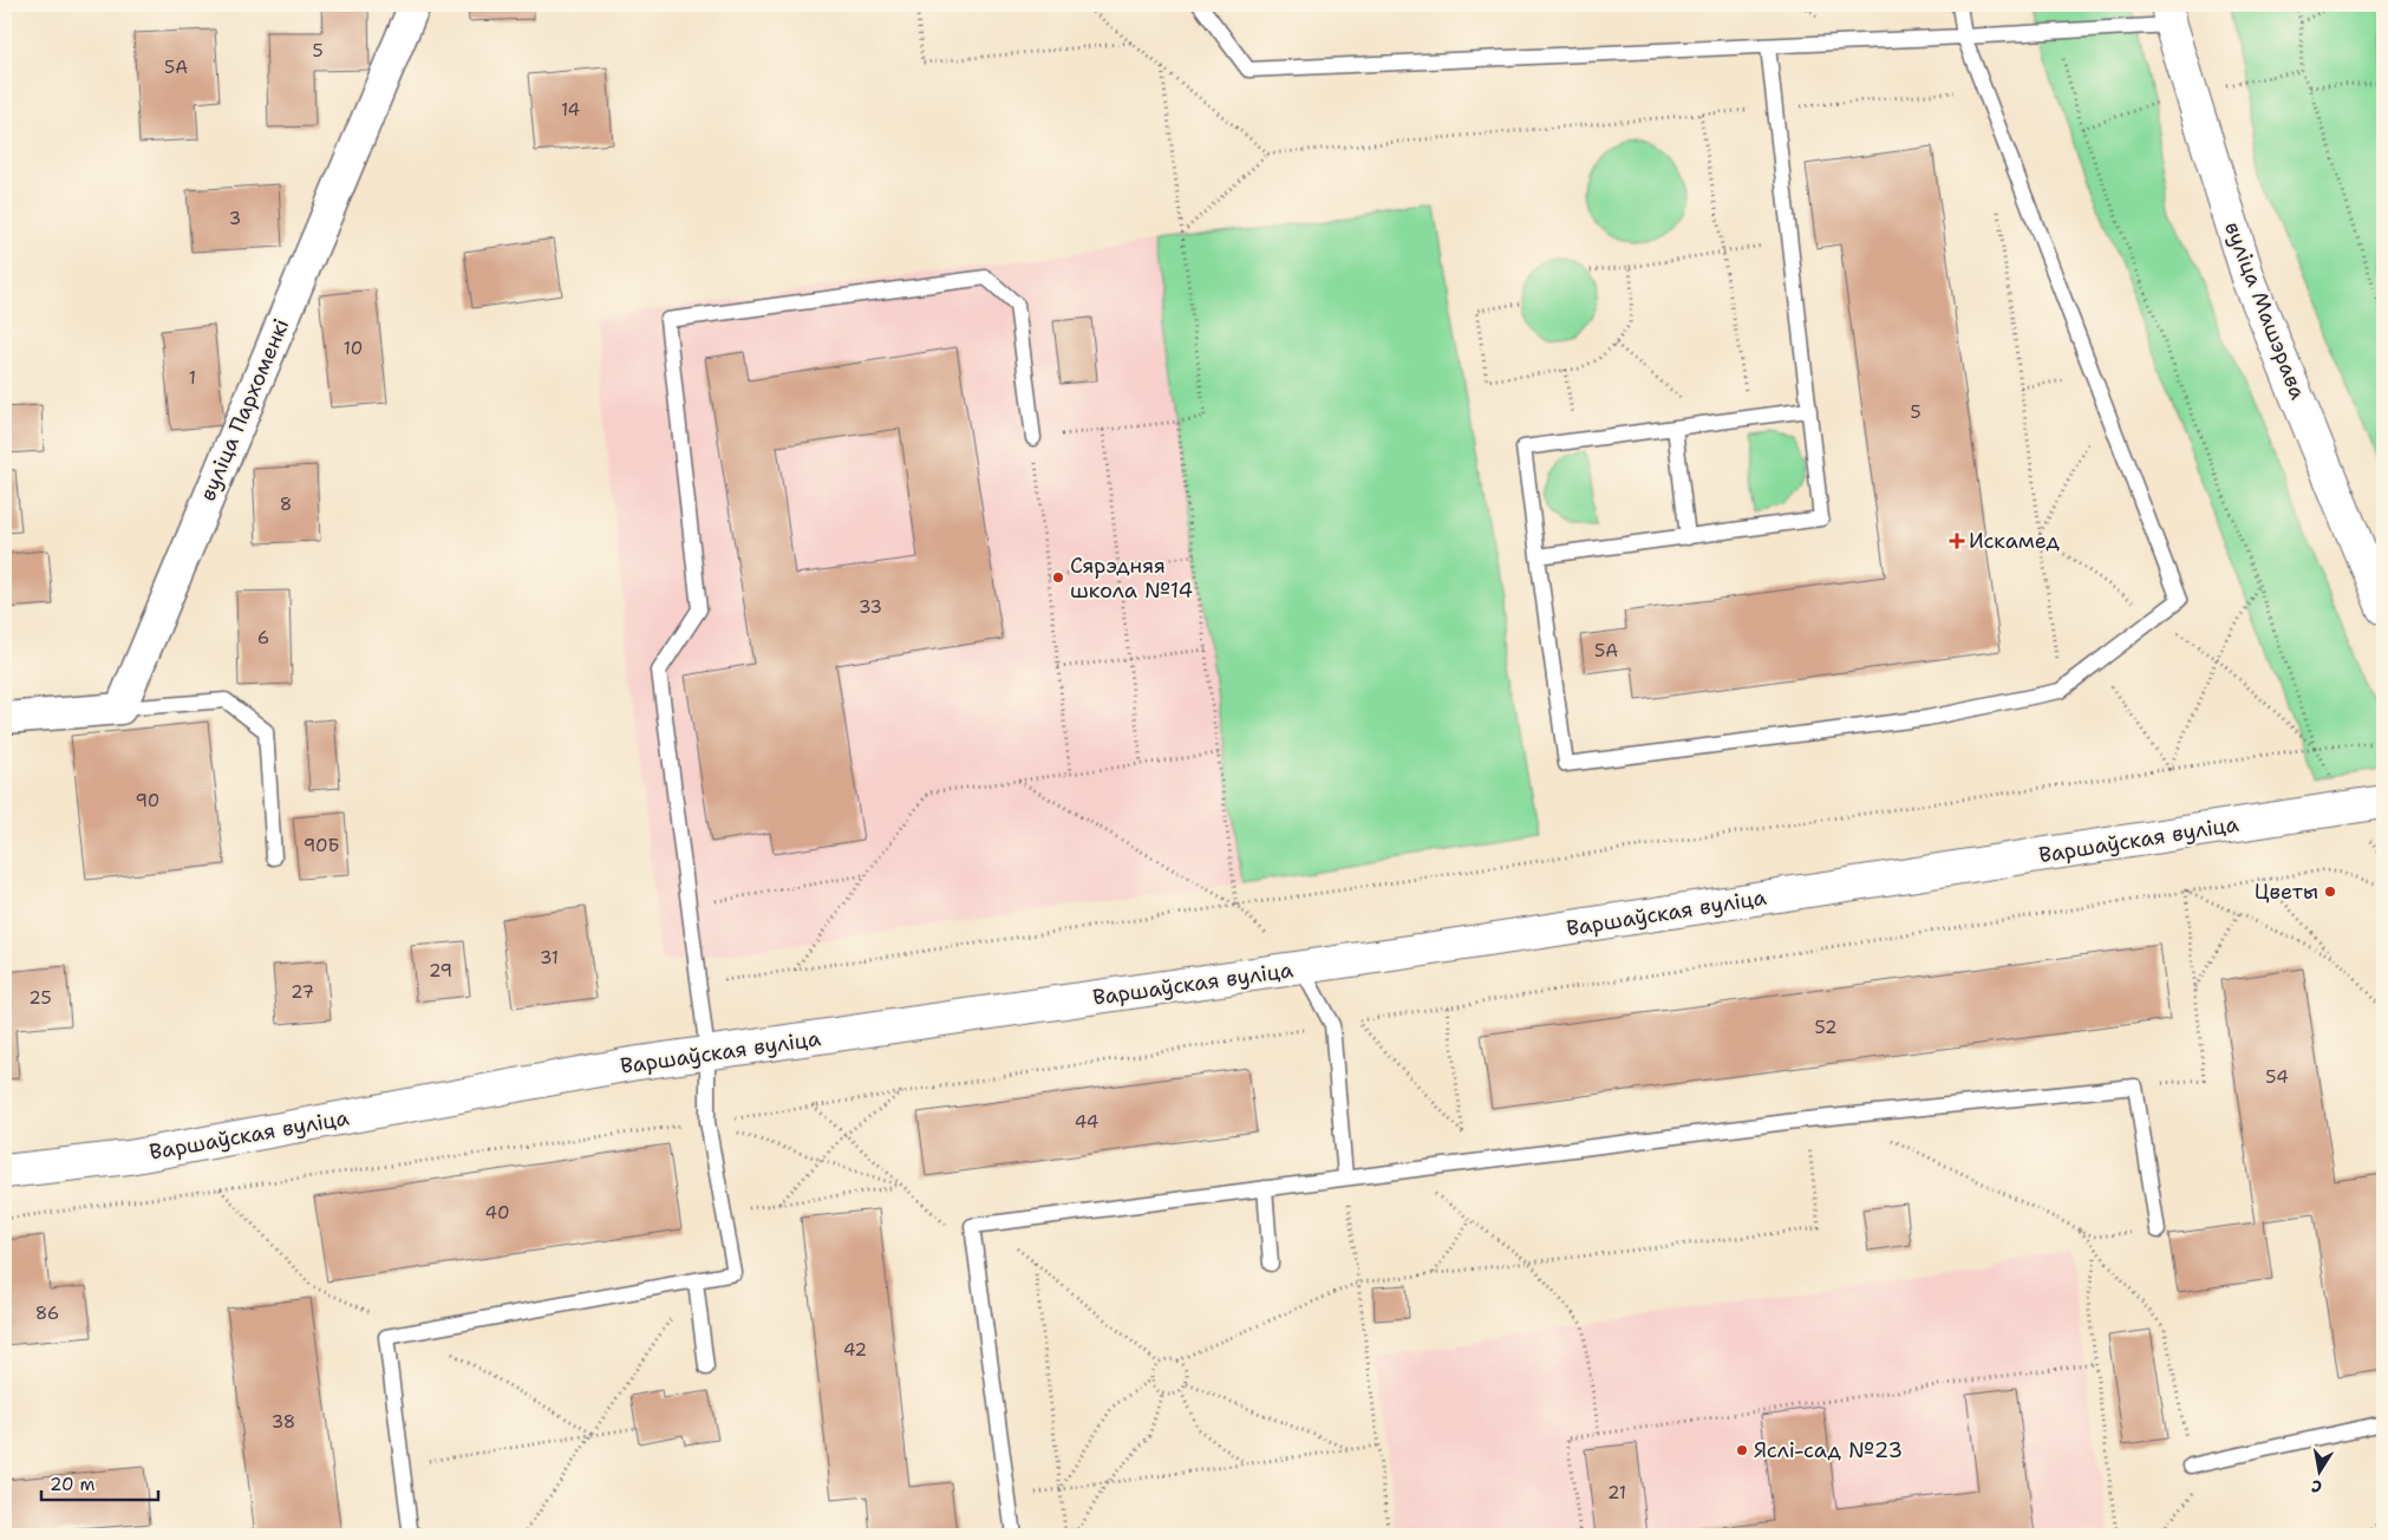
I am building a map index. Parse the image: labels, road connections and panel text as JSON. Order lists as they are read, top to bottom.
{
  "streets": {
    "street": ["вуліца Машэрава", "вуліца Пархоменкі", "Варшаўская вуліца"]
  },
  "places": {
    "health": ["Искамед"],
    "other": ["Сярэдняя школа №14", "Цветы", "Яслі-сад №23"]
  },
  "house_numbers": [
    "5",
    "5А",
    "14",
    "3",
    "10",
    "1",
    "5",
    "8",
    "33",
    "6",
    "5А",
    "90",
    "90Б",
    "31",
    "29",
    "27",
    "25",
    "52",
    "54",
    "44",
    "40",
    "86",
    "42",
    "38",
    "21"
  ],
  "scale_bar": "20 m",
  "north": "bottom"
}
